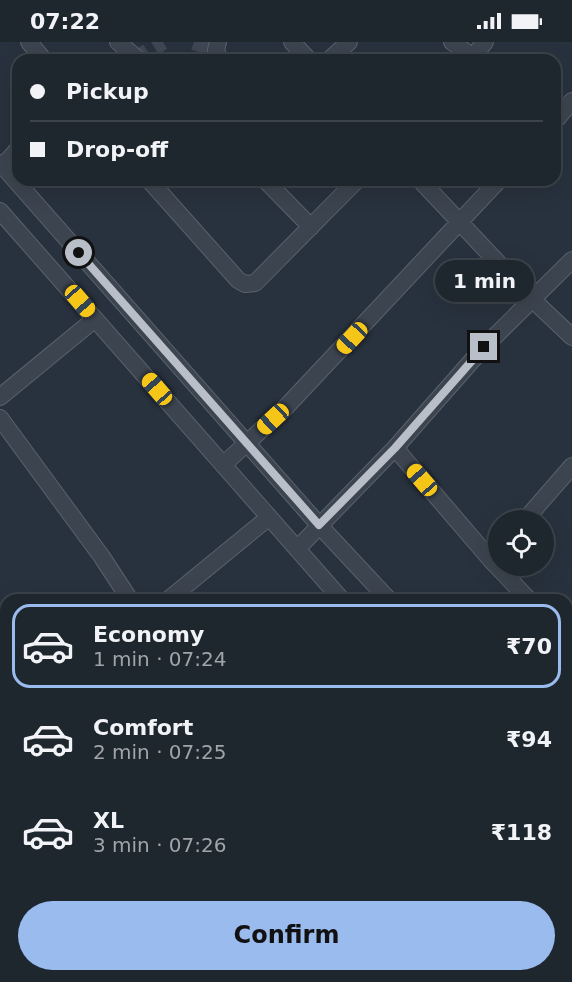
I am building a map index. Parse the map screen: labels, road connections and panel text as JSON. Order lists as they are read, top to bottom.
{
  "page": {
    "status": "07:22",
    "banner": ["Pickup", "Drop-off"],
    "bubble": "1 min",
    "list": [
      {
        "name": "Economy",
        "note": "1 min · 07:24",
        "value": "₹70"
      },
      {
        "name": "Comfort",
        "note": "2 min · 07:25",
        "value": "₹94"
      },
      {
        "name": "XL",
        "note": "3 min · 07:26",
        "value": "₹118"
      }
    ],
    "buttons": "Confirm"
  }
}
